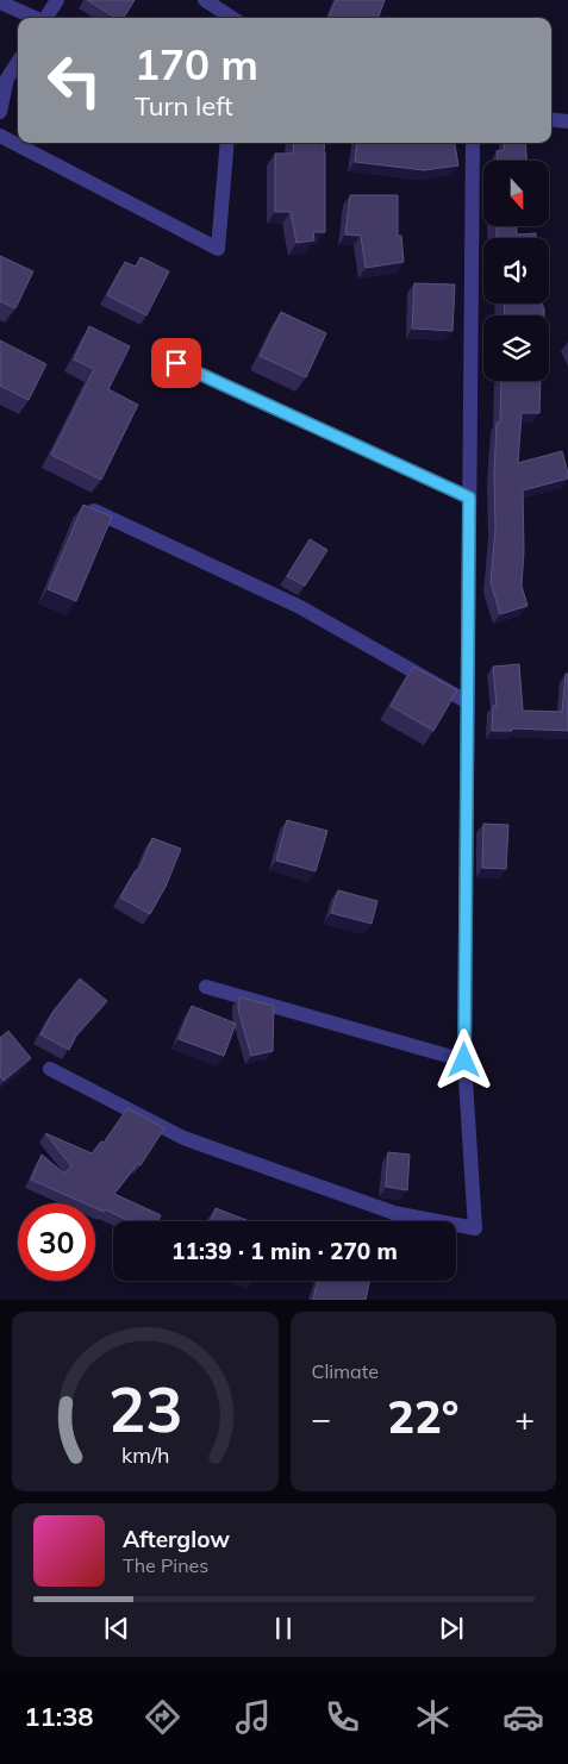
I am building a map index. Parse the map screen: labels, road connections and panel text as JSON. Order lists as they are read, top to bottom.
{
  "north": "bottom",
  "page": {
    "turn": ["170 m", "Turn left"],
    "limit": "30",
    "trip": "11:39 · 1 min · 270 m",
    "tile": "Climate",
    "heat": ["−", "22°", "+"],
    "song": ["Afterglow", "The Pines"],
    "tabs": "11:38",
    "gauge": ["23", "km/h"]
  }
}
